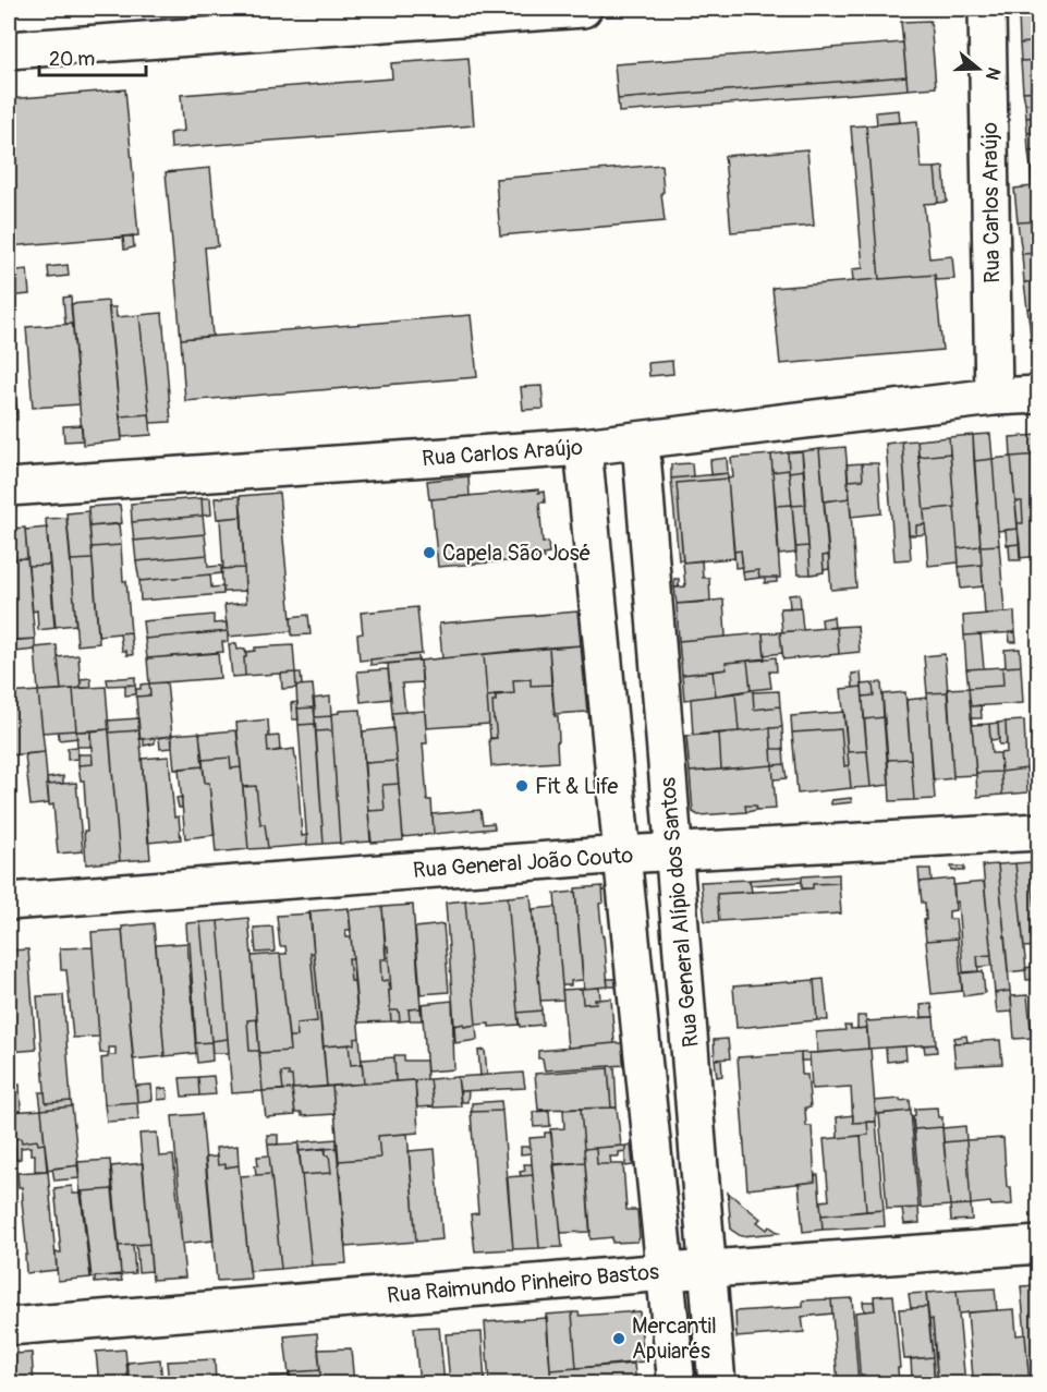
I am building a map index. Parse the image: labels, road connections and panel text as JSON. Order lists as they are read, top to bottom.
{
  "streets": {
    "street": [
      "Rua Carlos Araújo",
      "Rua General João Couto",
      "Rua General Alípio dos Santos",
      "Rua Raimundo Pinheiro Bastos"
    ]
  },
  "crossings": [
    ["Rua Carlos Araújo", "Rua General Alípio dos Santos"],
    ["Rua General João Couto", "Rua General Alípio dos Santos"],
    ["Rua General Alípio dos Santos", "Rua Raimundo Pinheiro Bastos"]
  ],
  "places": ["Capela São José", "Fit & Life", "Mercantil Apuiarés"],
  "scale_bar": "20 m",
  "north": "right"
}
